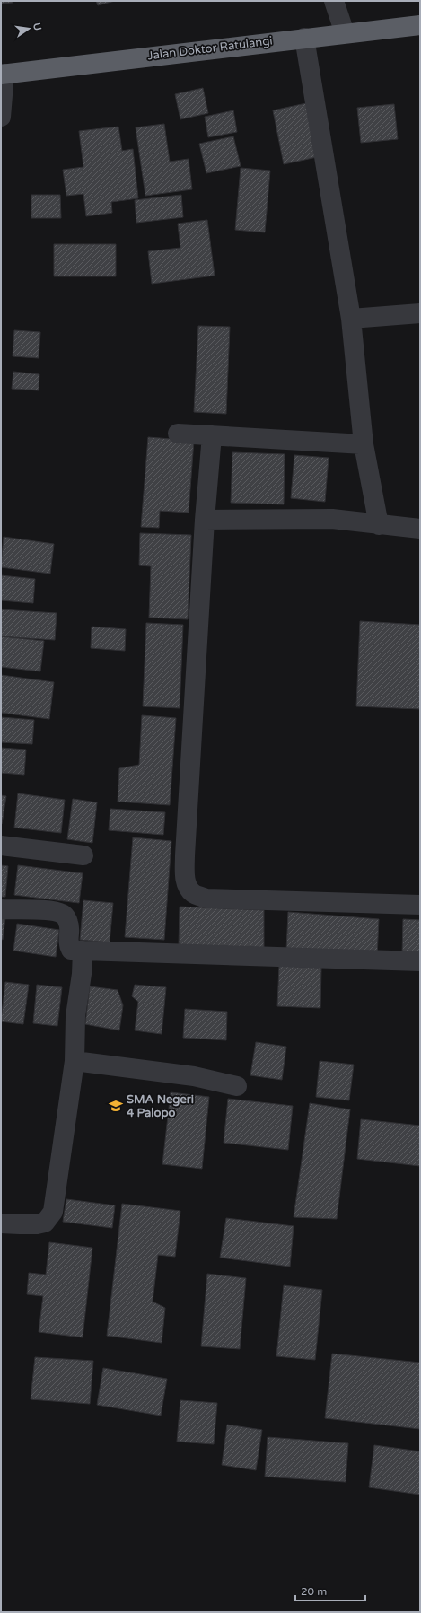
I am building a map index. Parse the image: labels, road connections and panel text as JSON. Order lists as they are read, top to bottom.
{
  "streets": {
    "highway": ["Jalan Doktor Ratulangi"]
  },
  "places": {
    "school or university": ["SMA Negeri 4 Palopo"]
  },
  "scale_bar": "20 m",
  "north": "right"
}
